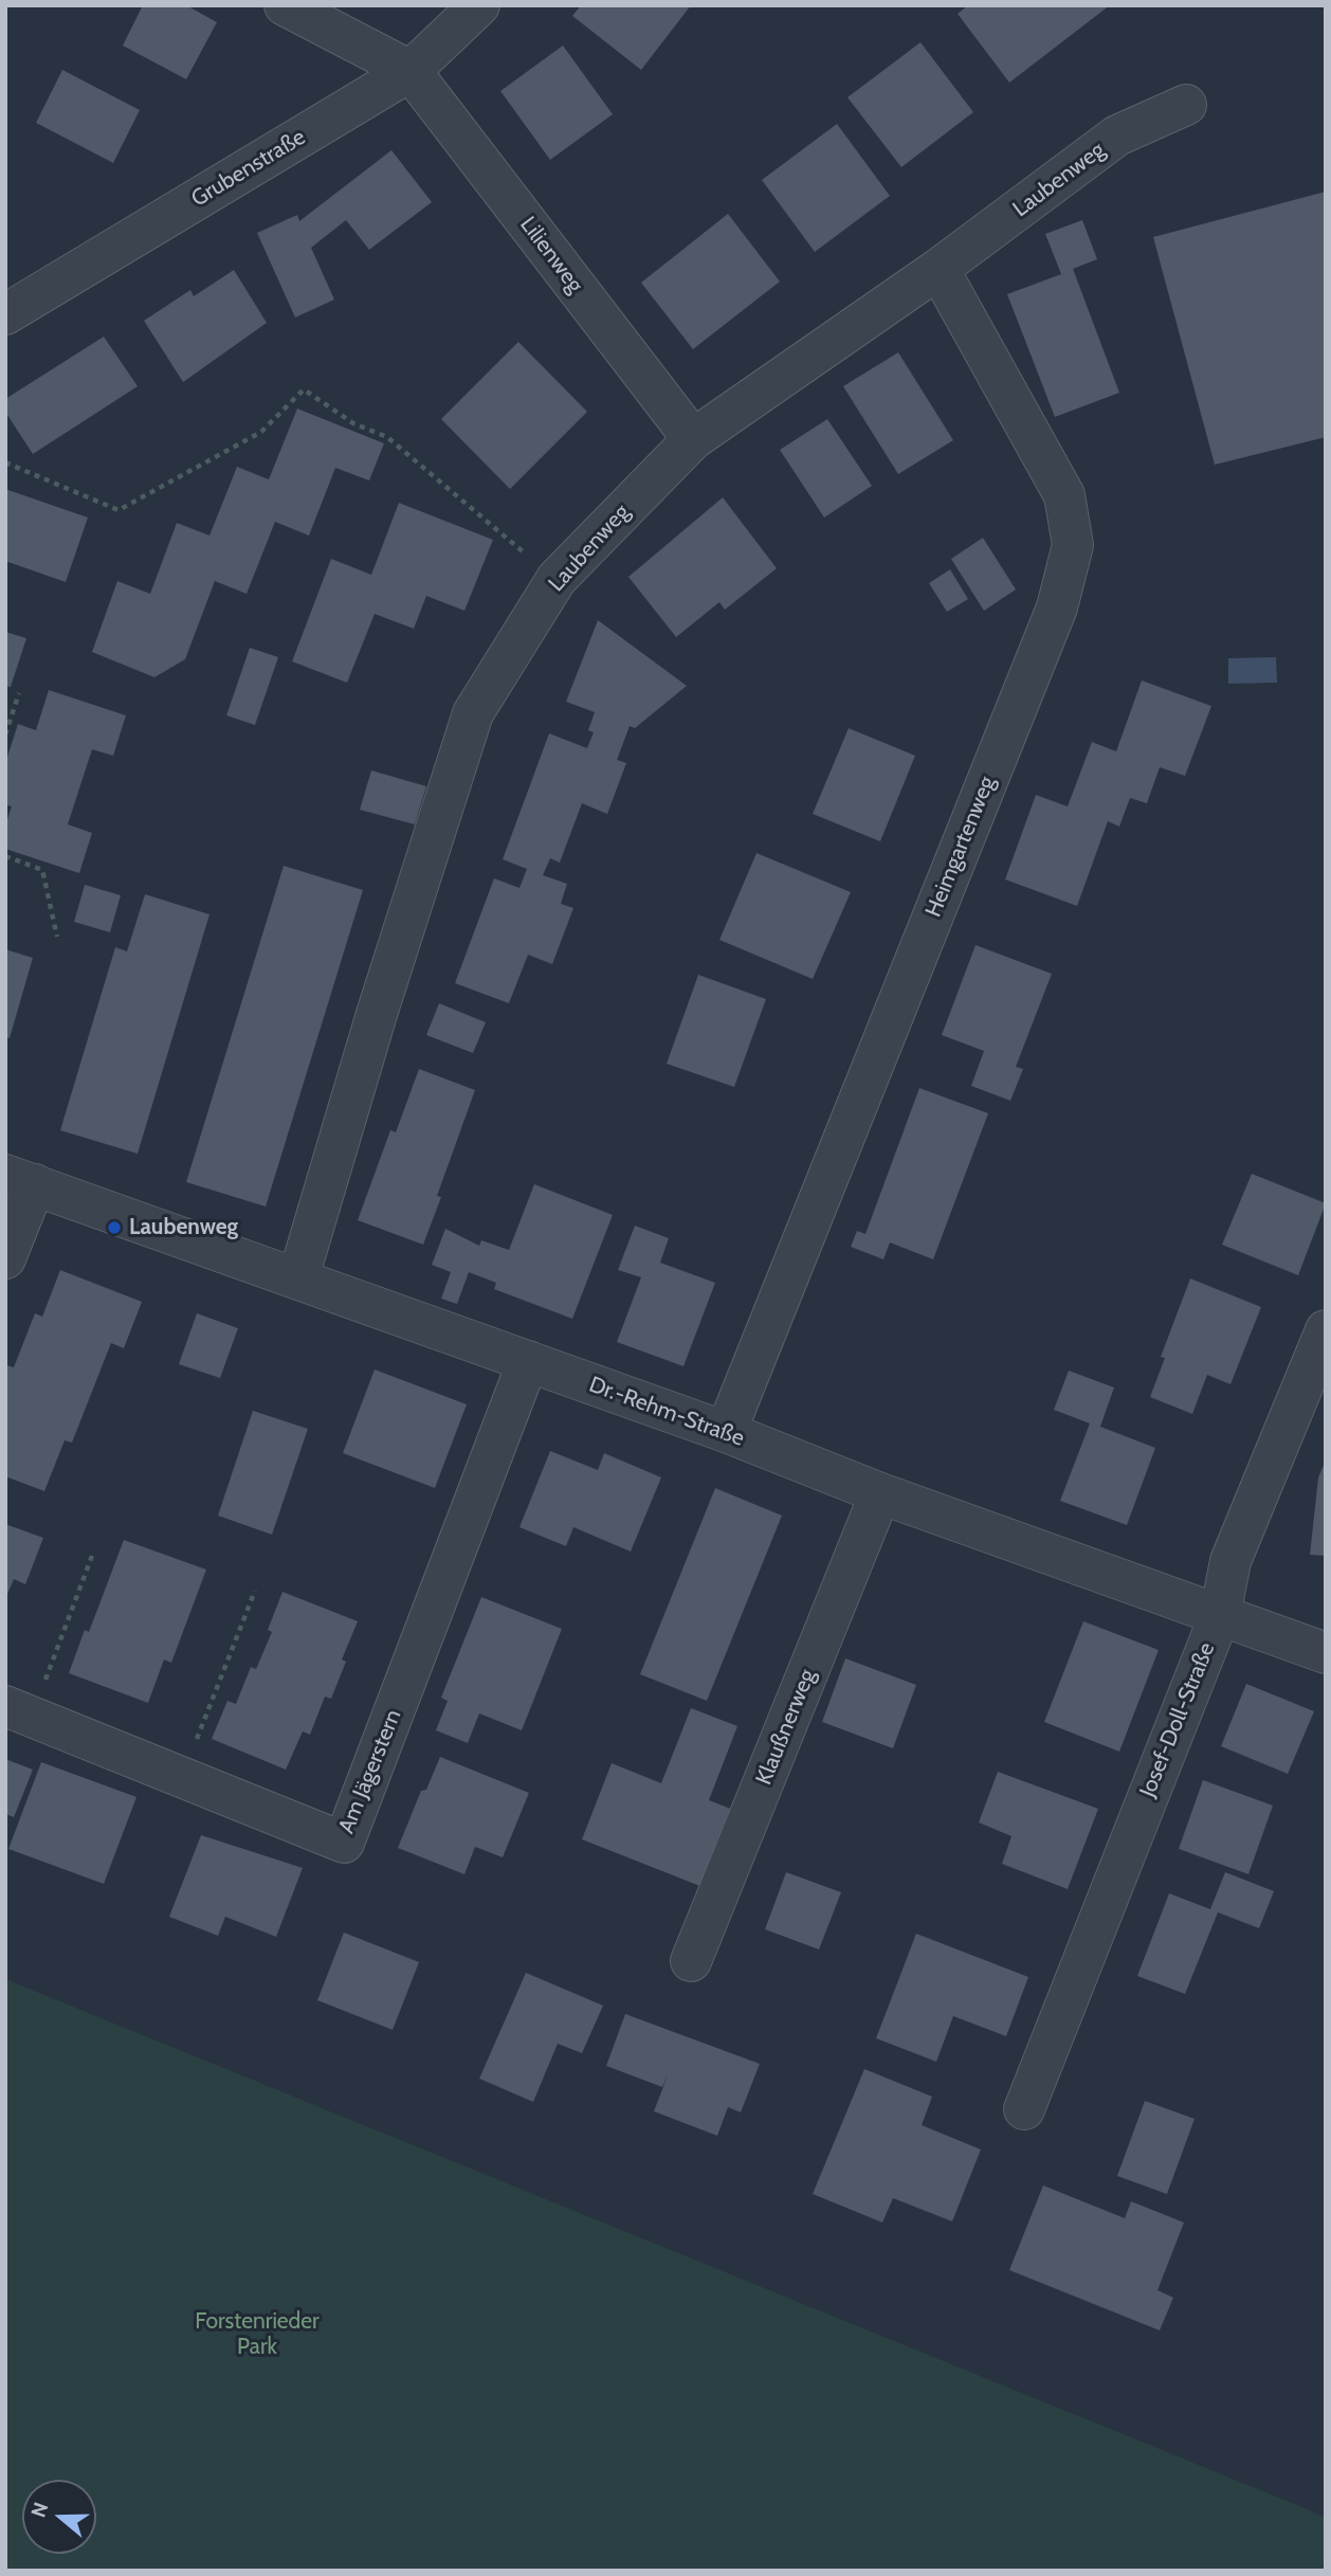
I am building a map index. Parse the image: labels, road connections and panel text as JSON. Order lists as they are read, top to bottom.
{
  "streets": {
    "street": [
      "Grubenstraße",
      "Laubenweg",
      "Lilienweg",
      "Heimgartenweg",
      "Dr.-Rehm-Straße",
      "Josef-Doll-Straße",
      "Klaußnerweg",
      "Am Jägerstern"
    ]
  },
  "crossings": [
    ["Grubenstraße", "Lilienweg"],
    ["Laubenweg", "Lilienweg"],
    ["Laubenweg", "Heimgartenweg"],
    ["Laubenweg", "Dr.-Rehm-Straße"],
    ["Heimgartenweg", "Dr.-Rehm-Straße"],
    ["Dr.-Rehm-Straße", "Josef-Doll-Straße"],
    ["Dr.-Rehm-Straße", "Klaußnerweg"],
    ["Dr.-Rehm-Straße", "Am Jägerstern"]
  ],
  "parks": ["Forstenrieder Park"],
  "places": ["Laubenweg"],
  "north": "left"
}
